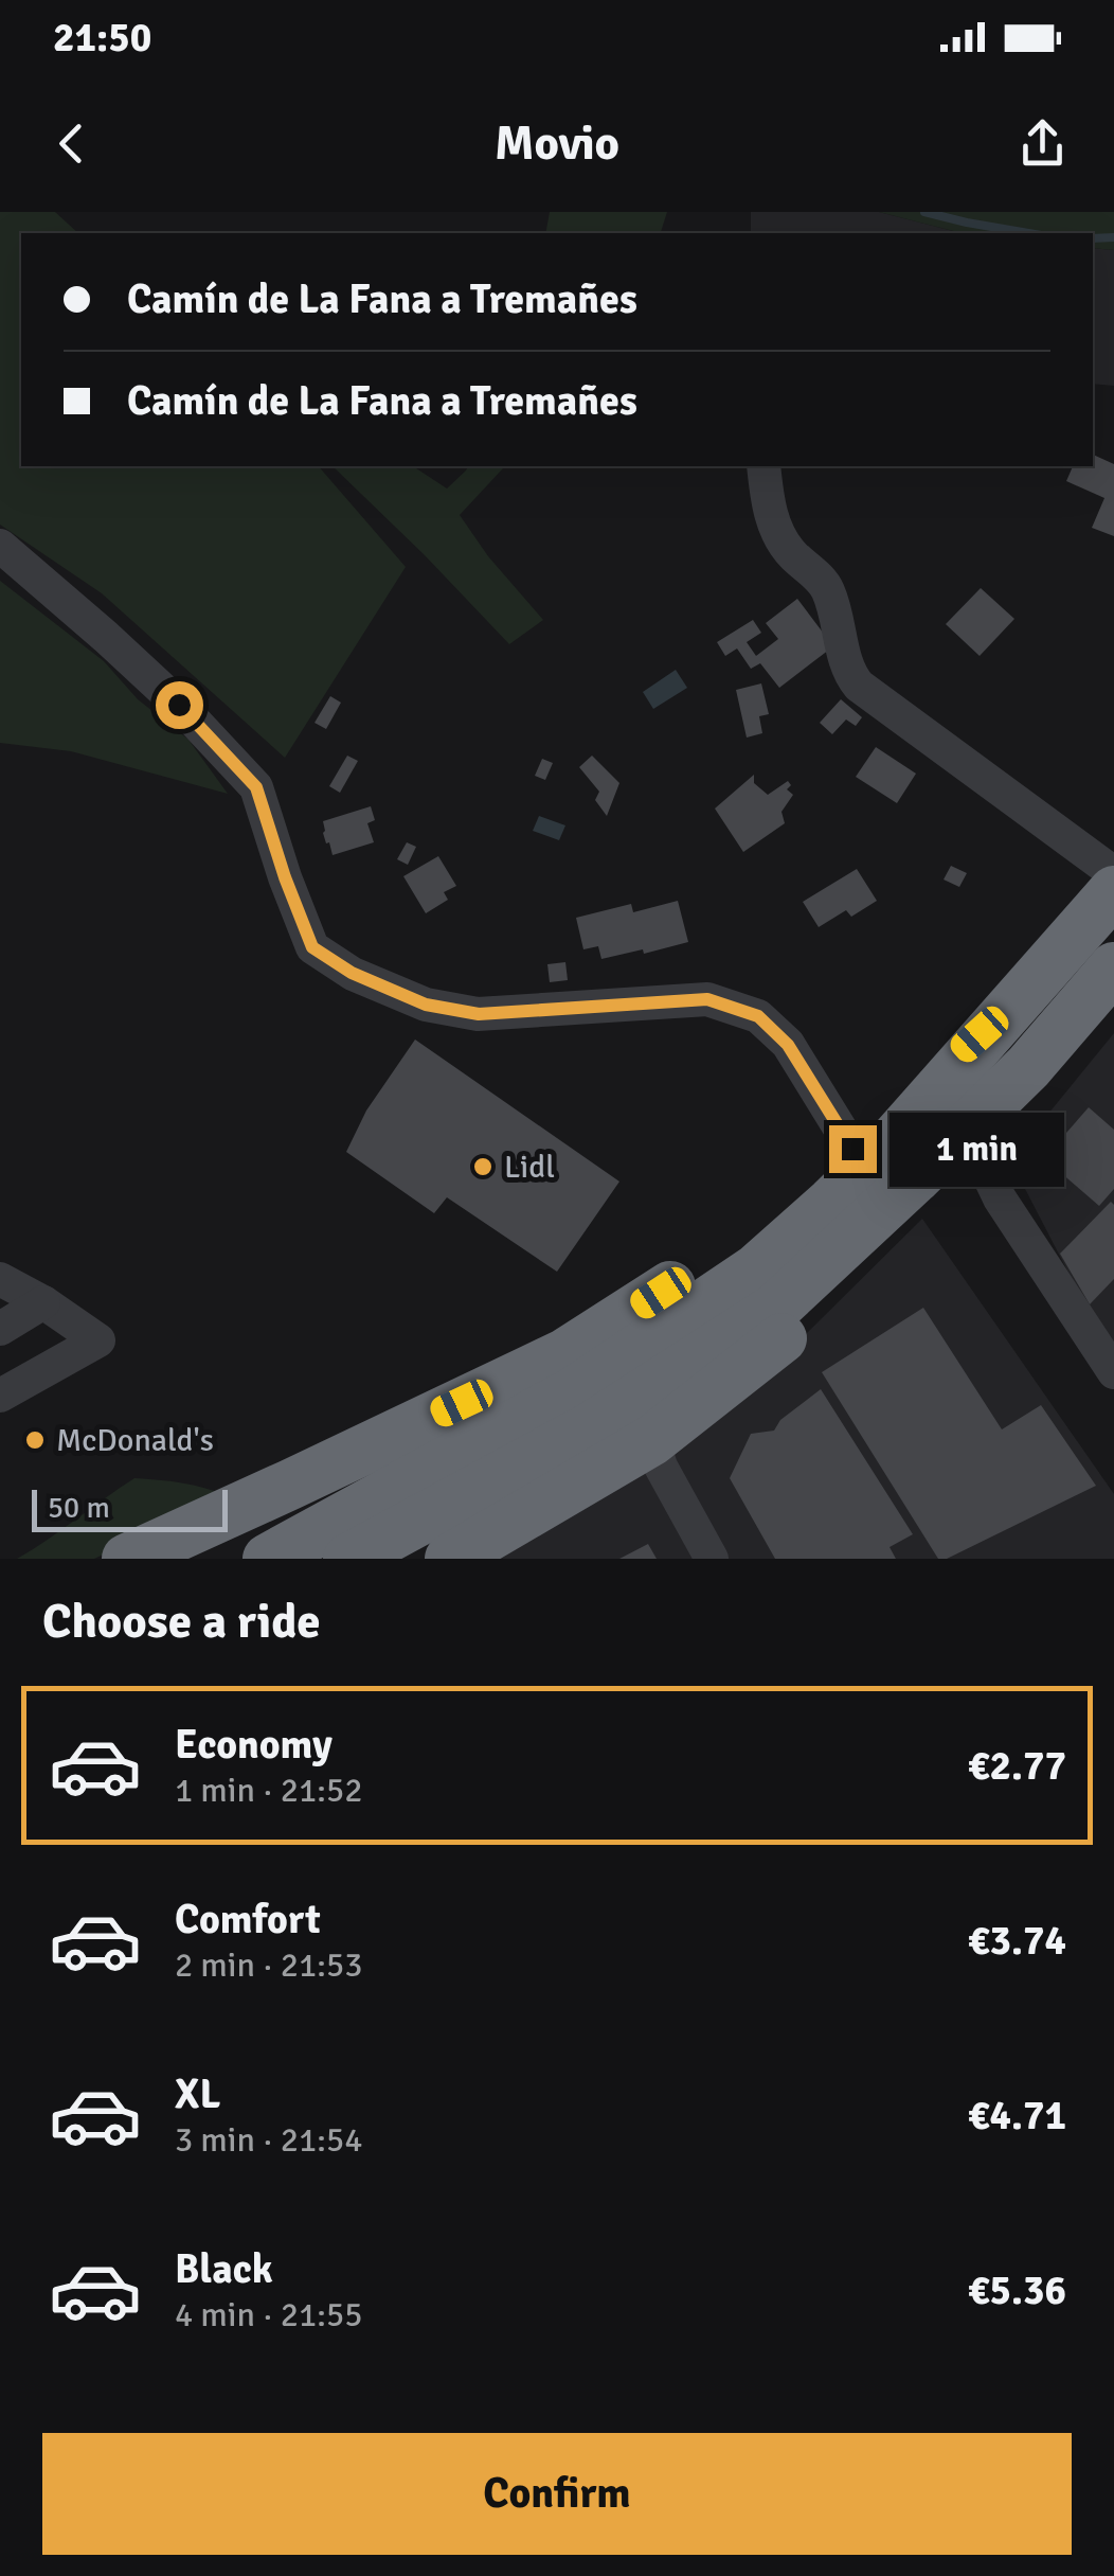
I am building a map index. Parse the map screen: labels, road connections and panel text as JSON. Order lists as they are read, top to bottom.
{
  "places": ["Lidl", "McDonald's"],
  "scale_bar": "50 m",
  "page": {
    "status": "21:50",
    "header": "Movio",
    "banner": ["Camín de La Fana a Tremañes", "Camín de La Fana a Tremañes"],
    "bubble": "1 min",
    "scale": "50 m",
    "heading": "Choose a ride",
    "list": [
      {
        "name": "Economy",
        "note": "1 min · 21:52",
        "value": "€2.77"
      },
      {
        "name": "Comfort",
        "note": "2 min · 21:53",
        "value": "€3.74"
      },
      {
        "name": "XL",
        "note": "3 min · 21:54",
        "value": "€4.71"
      },
      {
        "name": "Black",
        "note": "4 min · 21:55",
        "value": "€5.36"
      }
    ],
    "buttons": "Confirm"
  }
}
